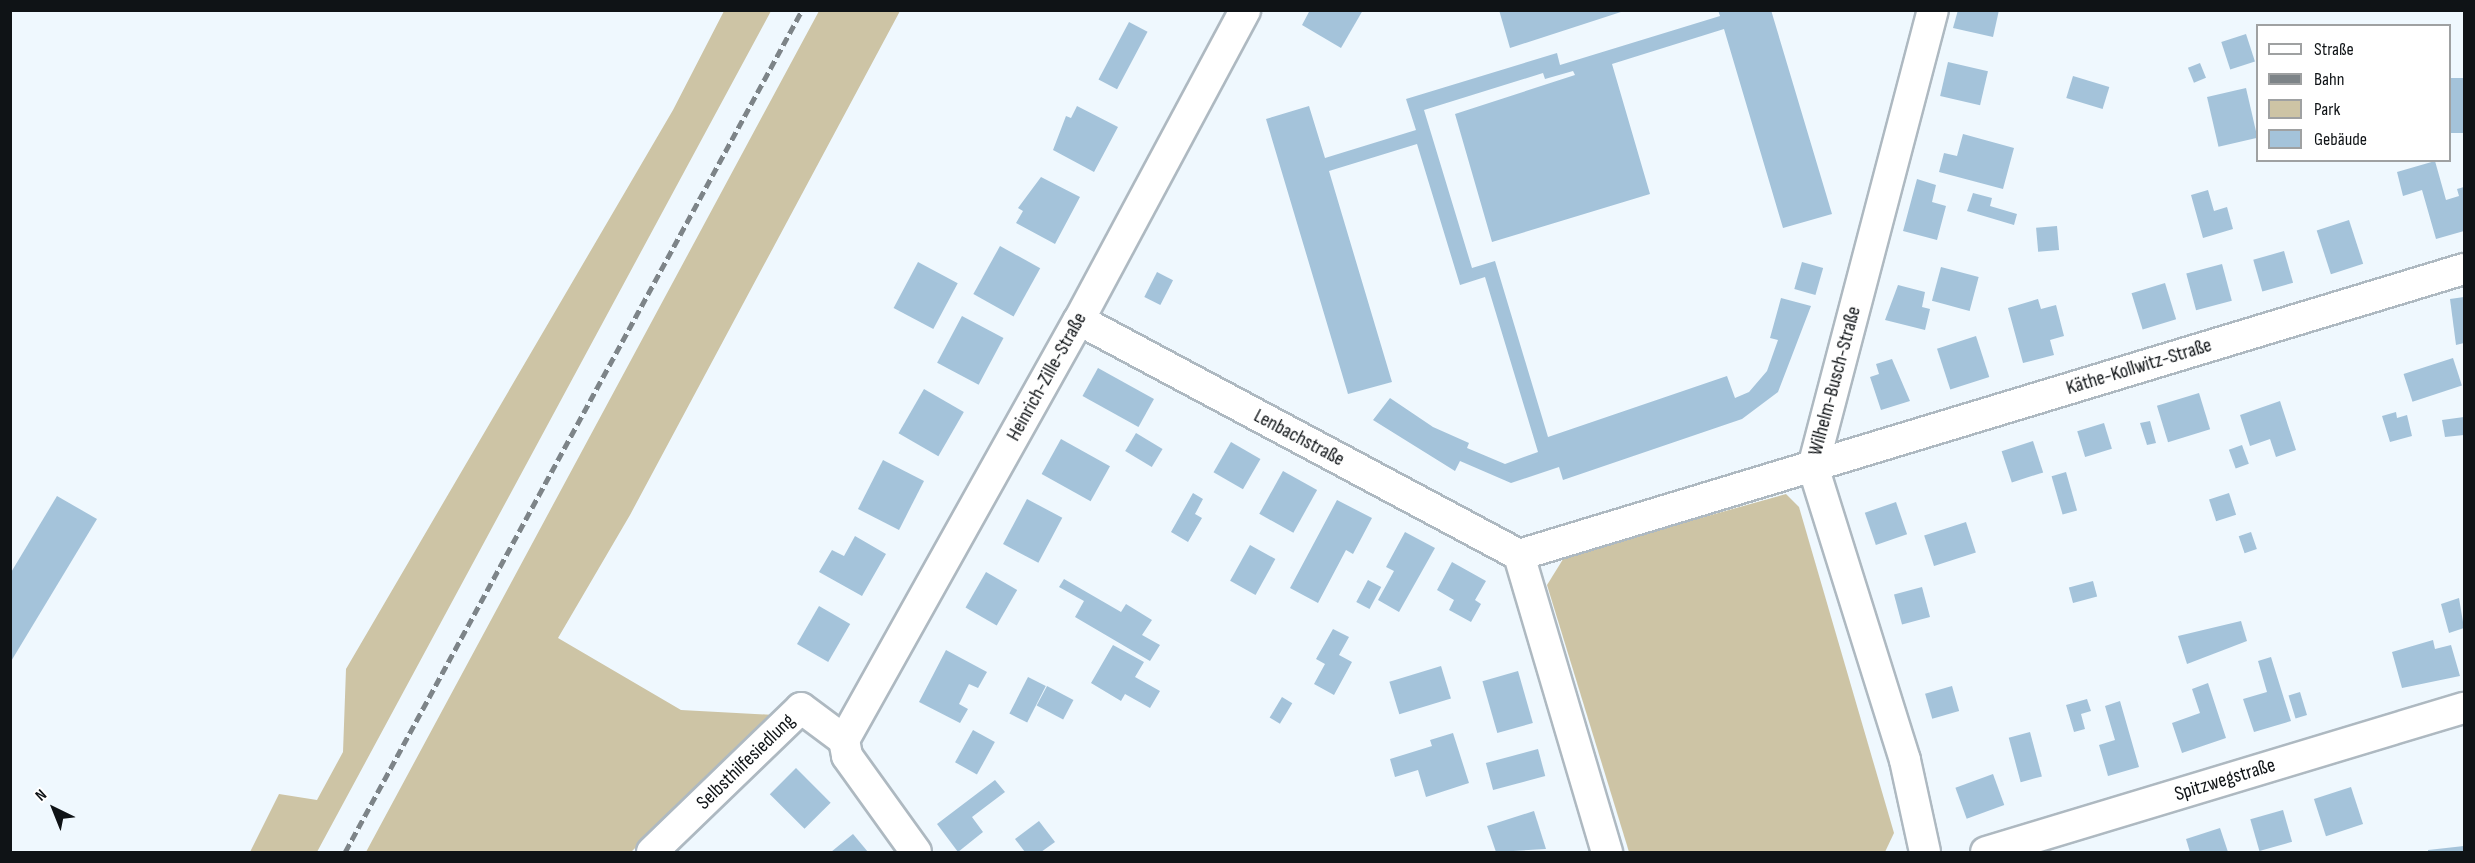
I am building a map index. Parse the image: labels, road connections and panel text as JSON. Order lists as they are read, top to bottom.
{
  "streets": {
    "street": [
      "Käthe-Kollwitz-Straße",
      "Heinrich-Zille-Straße",
      "Wilhelm-Busch-Straße",
      "Lenbachstraße",
      "Selbsthilfesiedlung",
      "Spitzwegstraße"
    ]
  },
  "crossings": [
    ["Käthe-Kollwitz-Straße", "Wilhelm-Busch-Straße"],
    ["Heinrich-Zille-Straße", "Lenbachstraße"],
    ["Heinrich-Zille-Straße", "Selbsthilfesiedlung"]
  ],
  "legend": [
    "Straße",
    "Bahn",
    "Park",
    "Gebäude"
  ],
  "north": "top left"
}
